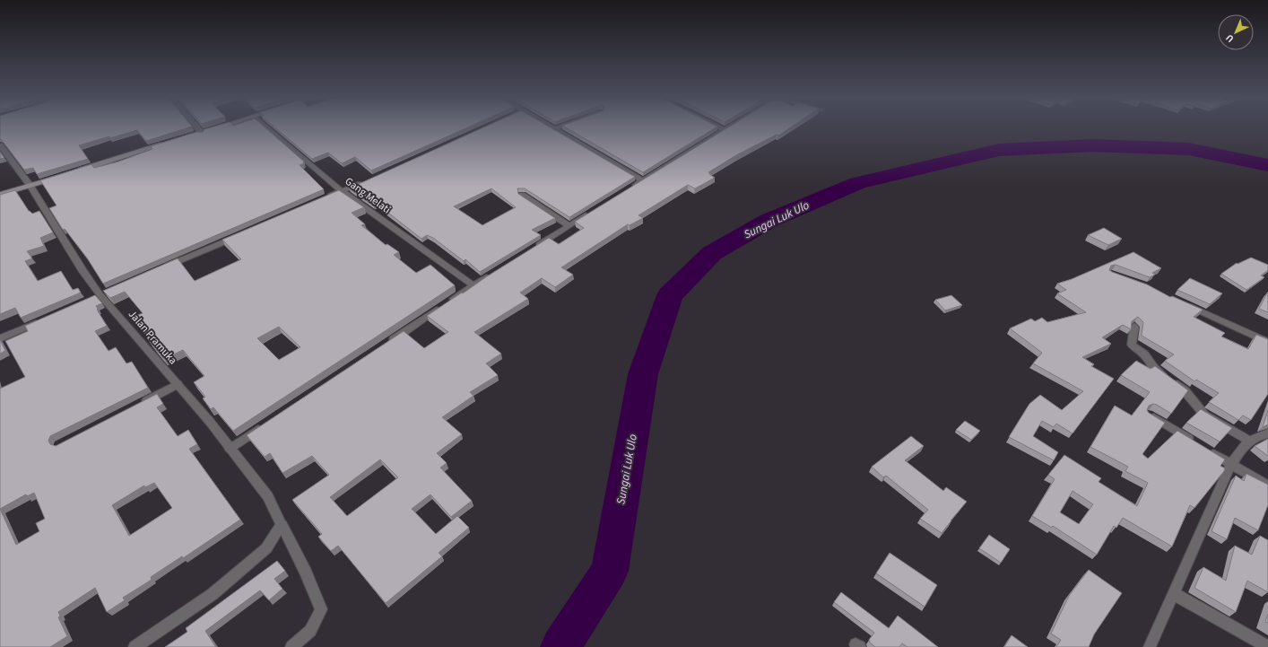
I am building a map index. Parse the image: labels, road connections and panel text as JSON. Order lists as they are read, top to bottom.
{
  "streets": {
    "street": ["Gang Melati", "Jalan Pramuka"]
  },
  "water": ["Sungai Luk Ulo"],
  "north": "bottom left"
}
